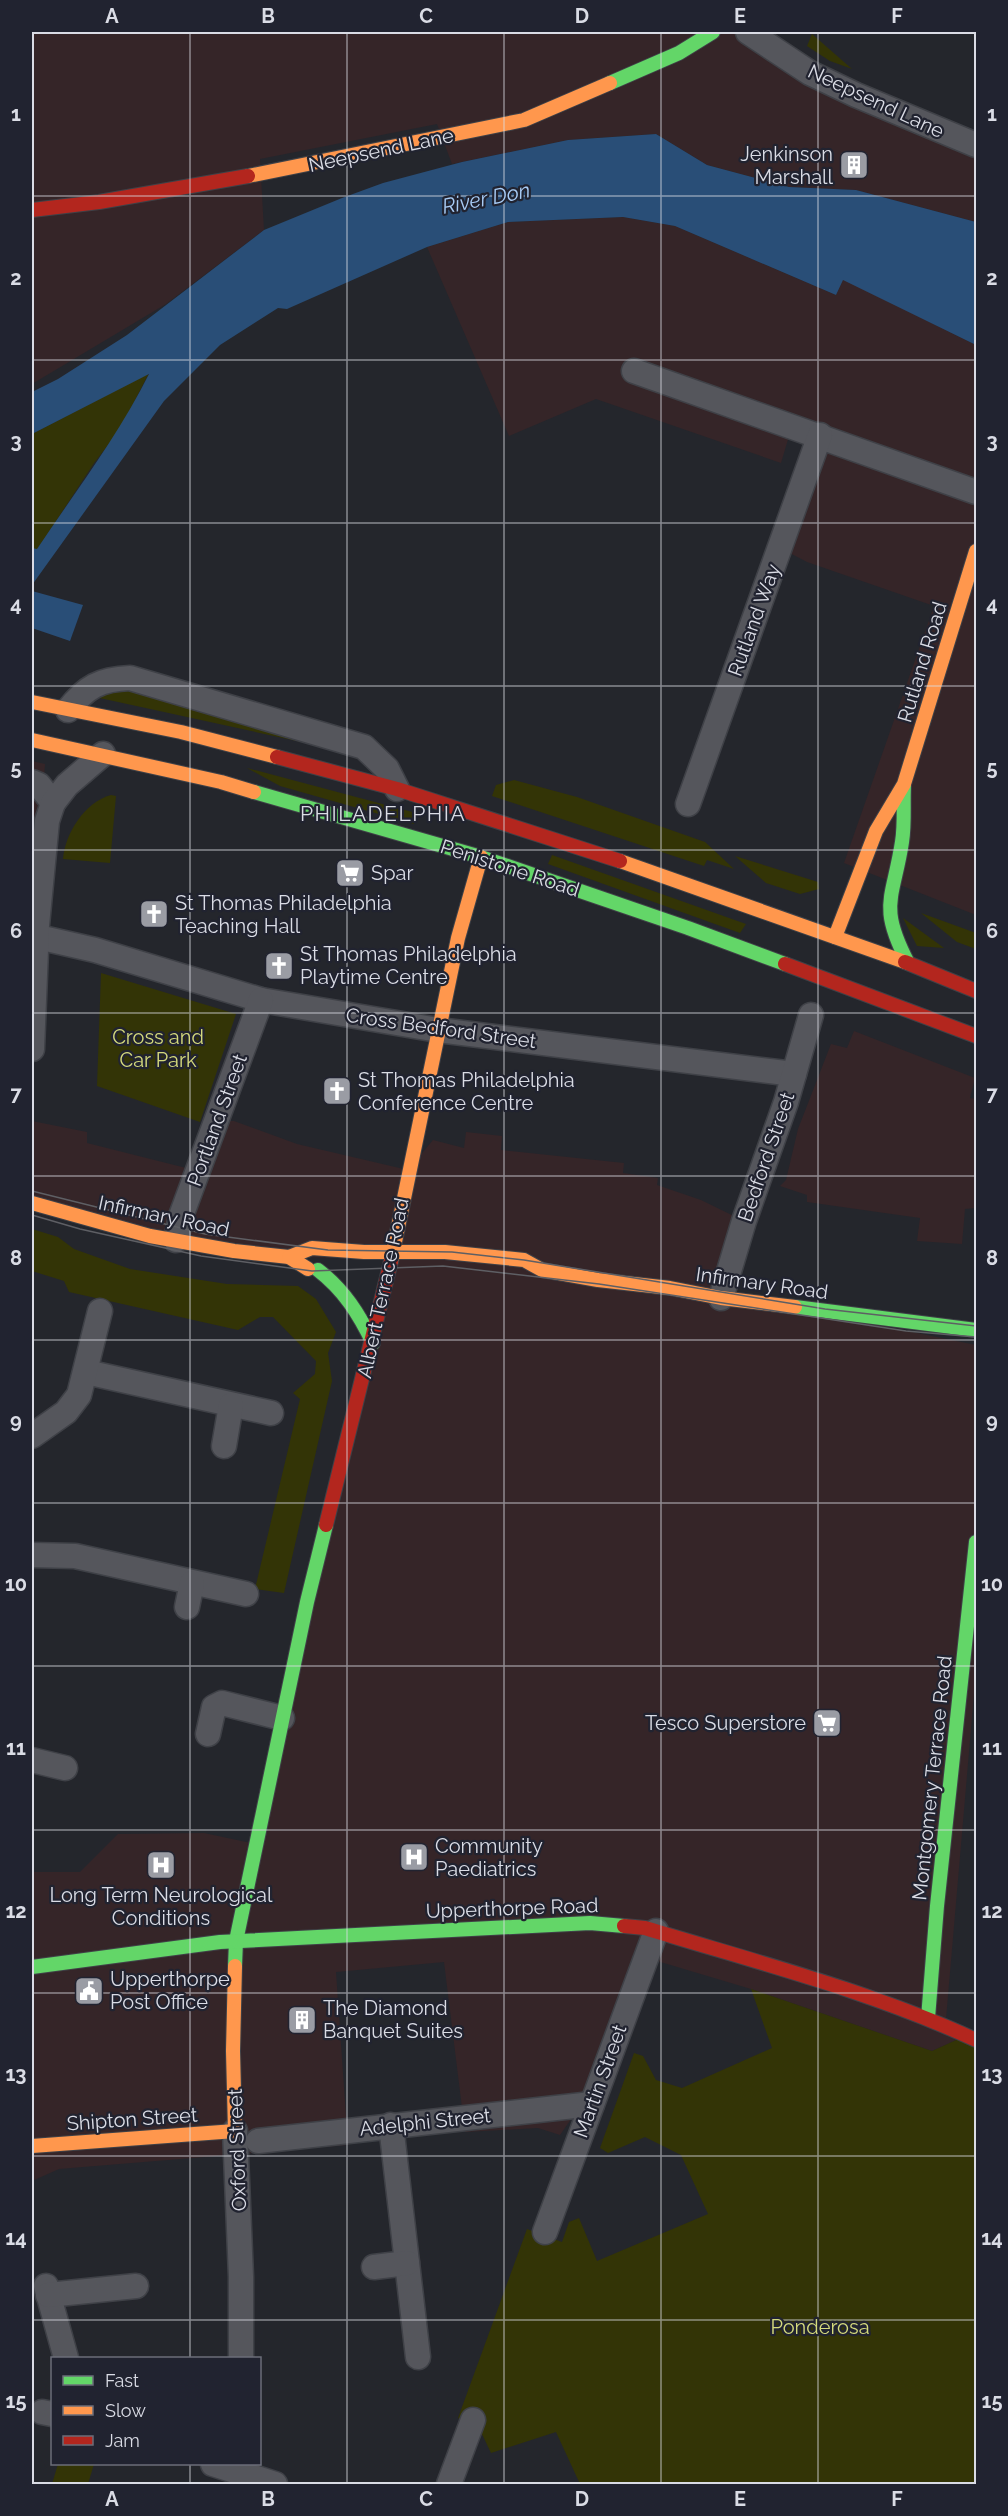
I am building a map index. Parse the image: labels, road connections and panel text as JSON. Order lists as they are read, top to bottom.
{
  "streets": {
    "main road": [
      "Neepsend Lane",
      "Rutland Road",
      "Penistone Road",
      "Infirmary Road",
      "Albert Terrace Road",
      "Montgomery Terrace Road",
      "Upperthorpe Road",
      "Shipton Street",
      "Oxford Street"
    ],
    "street": [
      "Rutland Way",
      "Cross Bedford Street",
      "Portland Street",
      "Bedford Street",
      "Martin Street",
      "Adelphi Street"
    ]
  },
  "crossings": [
    ["Penistone Road", "Albert Terrace Road"],
    ["Cross Bedford Street", "Portland Street"],
    ["Cross Bedford Street", "Bedford Street"],
    ["Cross Bedford Street", "Albert Terrace Road"],
    ["Portland Street", "Infirmary Road"],
    ["Bedford Street", "Infirmary Road"],
    ["Infirmary Road", "Albert Terrace Road"],
    ["Albert Terrace Road", "Upperthorpe Road"],
    ["Albert Terrace Road", "Oxford Street"],
    ["Montgomery Terrace Road", "Upperthorpe Road"],
    ["Upperthorpe Road", "Martin Street"],
    ["Upperthorpe Road", "Oxford Street"],
    ["Martin Street", "Adelphi Street"],
    ["Shipton Street", "Oxford Street"]
  ],
  "districts": ["PHILADELPHIA"],
  "water": ["River Don"],
  "parks": ["Cross and Car Park", "Ponderosa"],
  "places": {
    "building": ["Jenkinson Marshall", "The Diamond Banquet Suites"],
    "supermarket": ["Spar", "Tesco Superstore"],
    "church": ["St Thomas Philadelphia Teaching Hall", "St Thomas Philadelphia Playtime Centre", "St Thomas Philadelphia Conference Centre"],
    "hospital": ["Community Paediatrics", "Long Term Neurological Conditions"],
    "public building": ["Upperthorpe Post Office"]
  },
  "legend": ["Fast", "Slow", "Jam"],
  "grid": {
    "columns": [
      "A",
      "B",
      "C",
      "D",
      "E",
      "F"
    ],
    "rows": [
      "1",
      "2",
      "3",
      "4",
      "5",
      "6",
      "7",
      "8",
      "9",
      "10",
      "11",
      "12",
      "13",
      "14",
      "15"
    ]
  }
}
